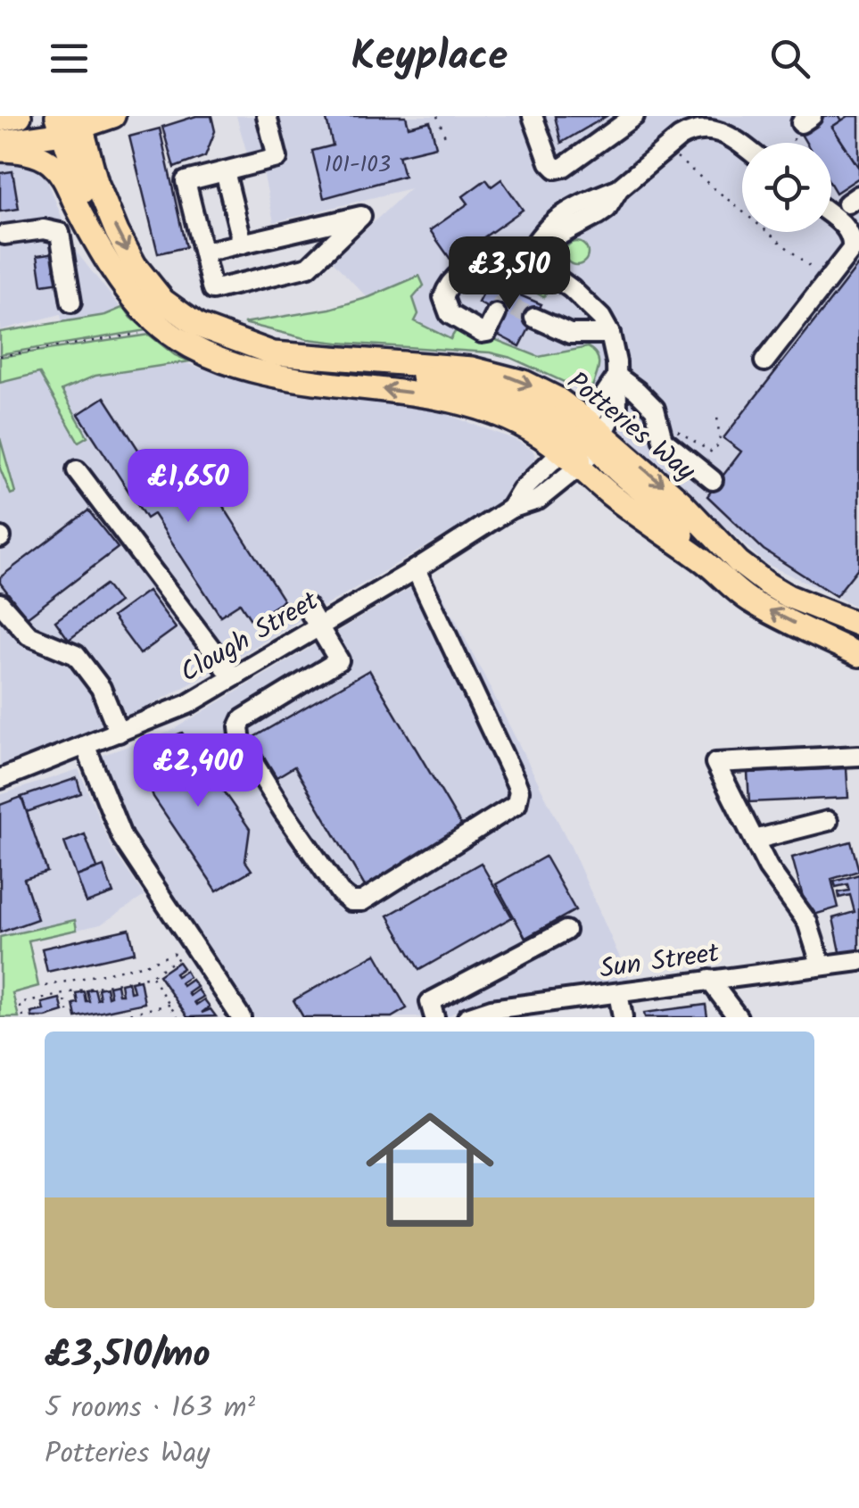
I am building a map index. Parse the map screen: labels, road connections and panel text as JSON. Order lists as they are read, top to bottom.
{
  "streets": {
    "main road": ["Potteries Way"],
    "street": ["Clough Street", "Sun Street"]
  },
  "crossings": [
    ["Potteries Way", "Clough Street"]
  ],
  "house_numbers": ["101-103"],
  "page": {
    "header": "Keyplace",
    "price": ["£3,510", "£1,650", "£2,400"],
    "list": [
      {
        "name": "£3,510/mo",
        "note": "5 rooms · 163 m² · Potteries Way"
      }
    ]
  }
}
